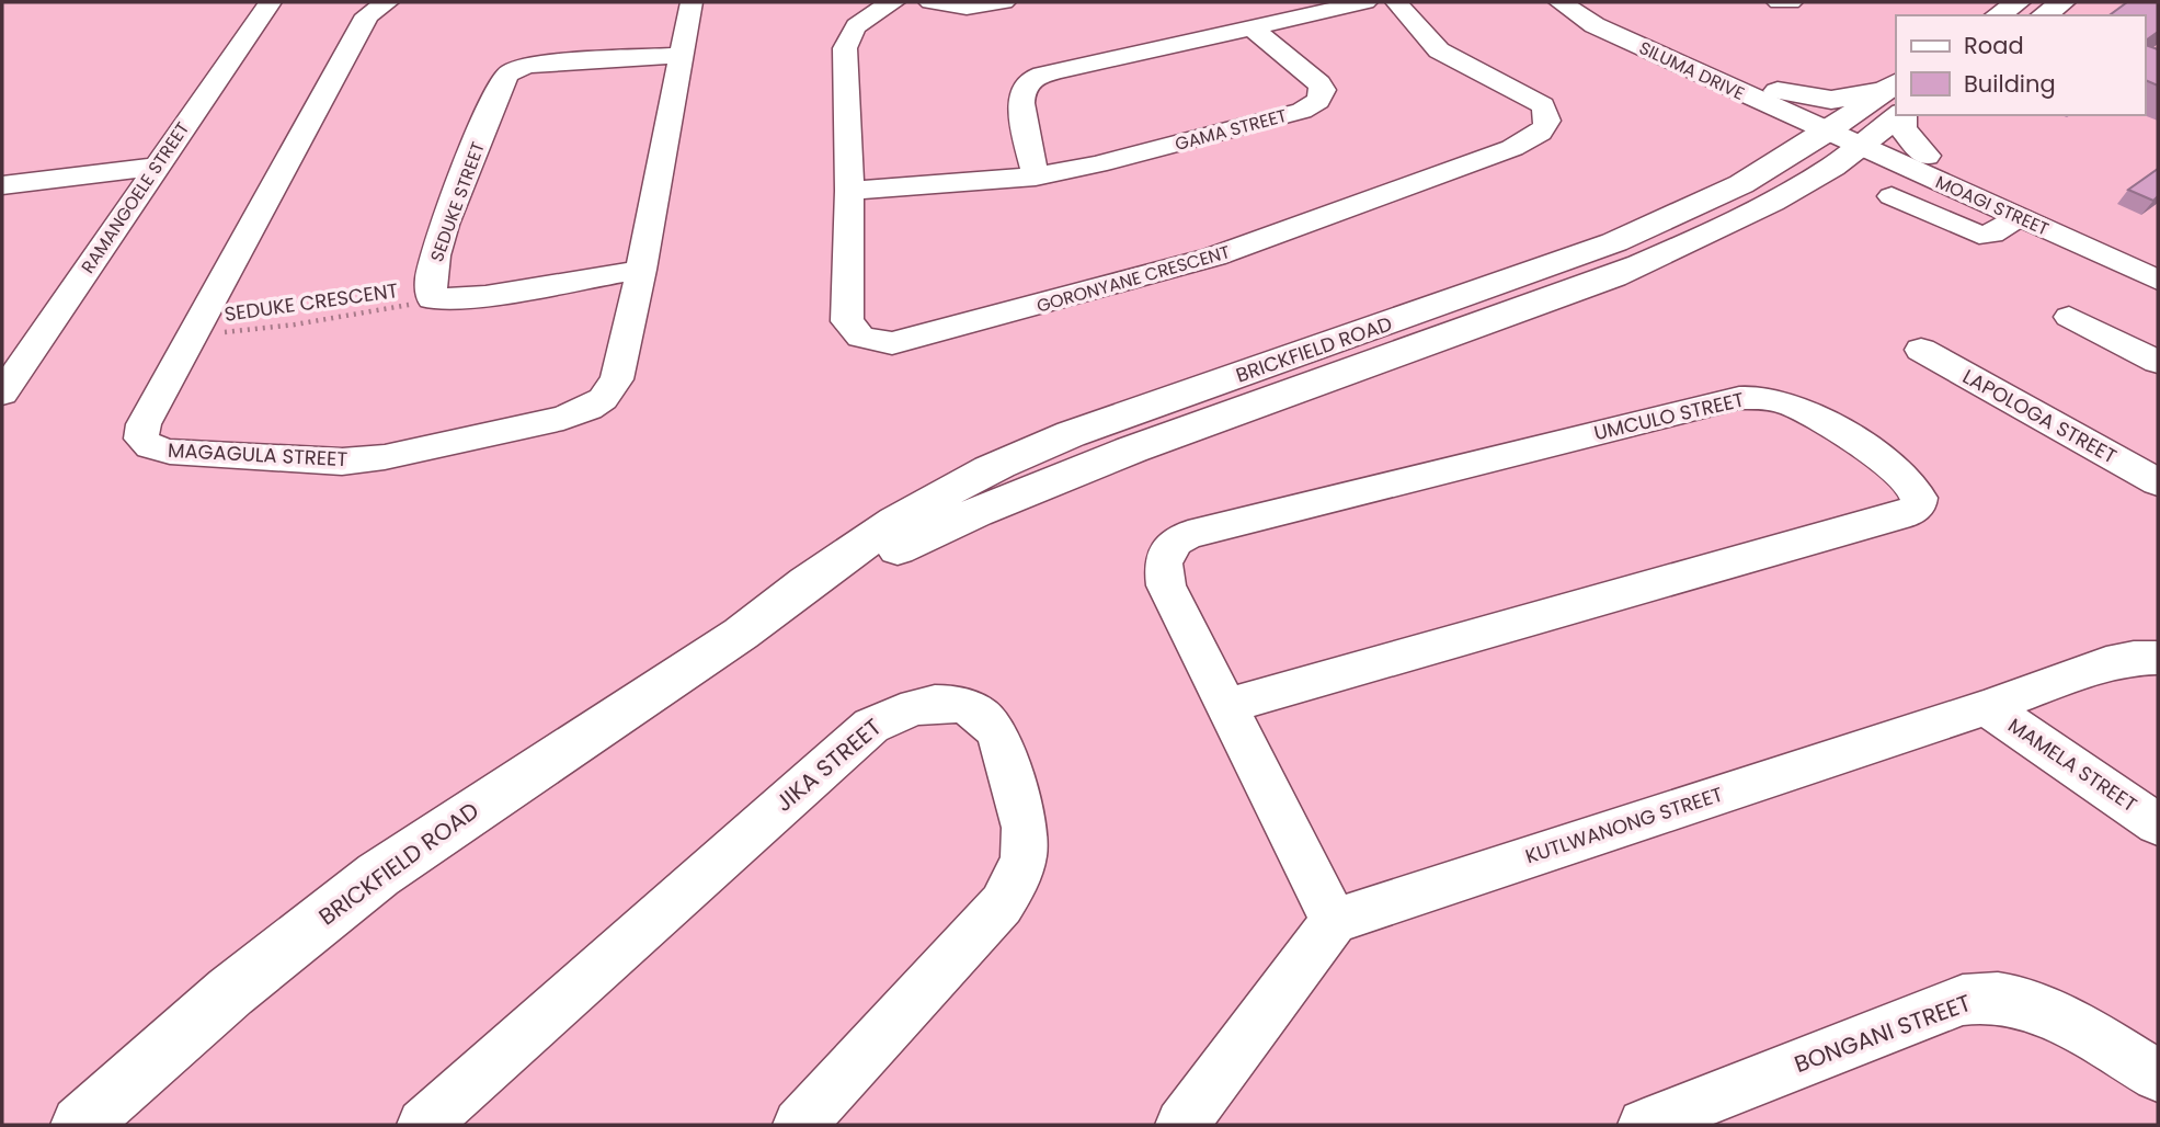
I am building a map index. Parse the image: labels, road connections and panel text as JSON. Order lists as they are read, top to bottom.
{
  "streets": {
    "main road": ["BRICKFIELD ROAD"],
    "street": [
      "SILUMA DRIVE",
      "GAMA STREET",
      "RAMANGOELE STREET",
      "SEDUKE STREET",
      "MOAGI STREET",
      "GORONYANE CRESCENT",
      "UMCULO STREET",
      "LAPOLOGA STREET",
      "MAGAGULA STREET",
      "JIKA STREET",
      "MAMELA STREET",
      "KUTLWANONG STREET",
      "BONGANI STREET"
    ],
    "path": ["SEDUKE CRESCENT"]
  },
  "crossings": [
    ["SILUMA DRIVE", "MOAGI STREET"],
    ["SILUMA DRIVE", "BRICKFIELD ROAD"],
    ["GAMA STREET", "GORONYANE CRESCENT"],
    ["SEDUKE STREET", "SEDUKE CRESCENT"],
    ["SEDUKE STREET", "MAGAGULA STREET"],
    ["MOAGI STREET", "BRICKFIELD ROAD"],
    ["SEDUKE CRESCENT", "MAGAGULA STREET"],
    ["UMCULO STREET", "KUTLWANONG STREET"],
    ["MAMELA STREET", "KUTLWANONG STREET"]
  ],
  "legend": ["Road", "Building"]
}
